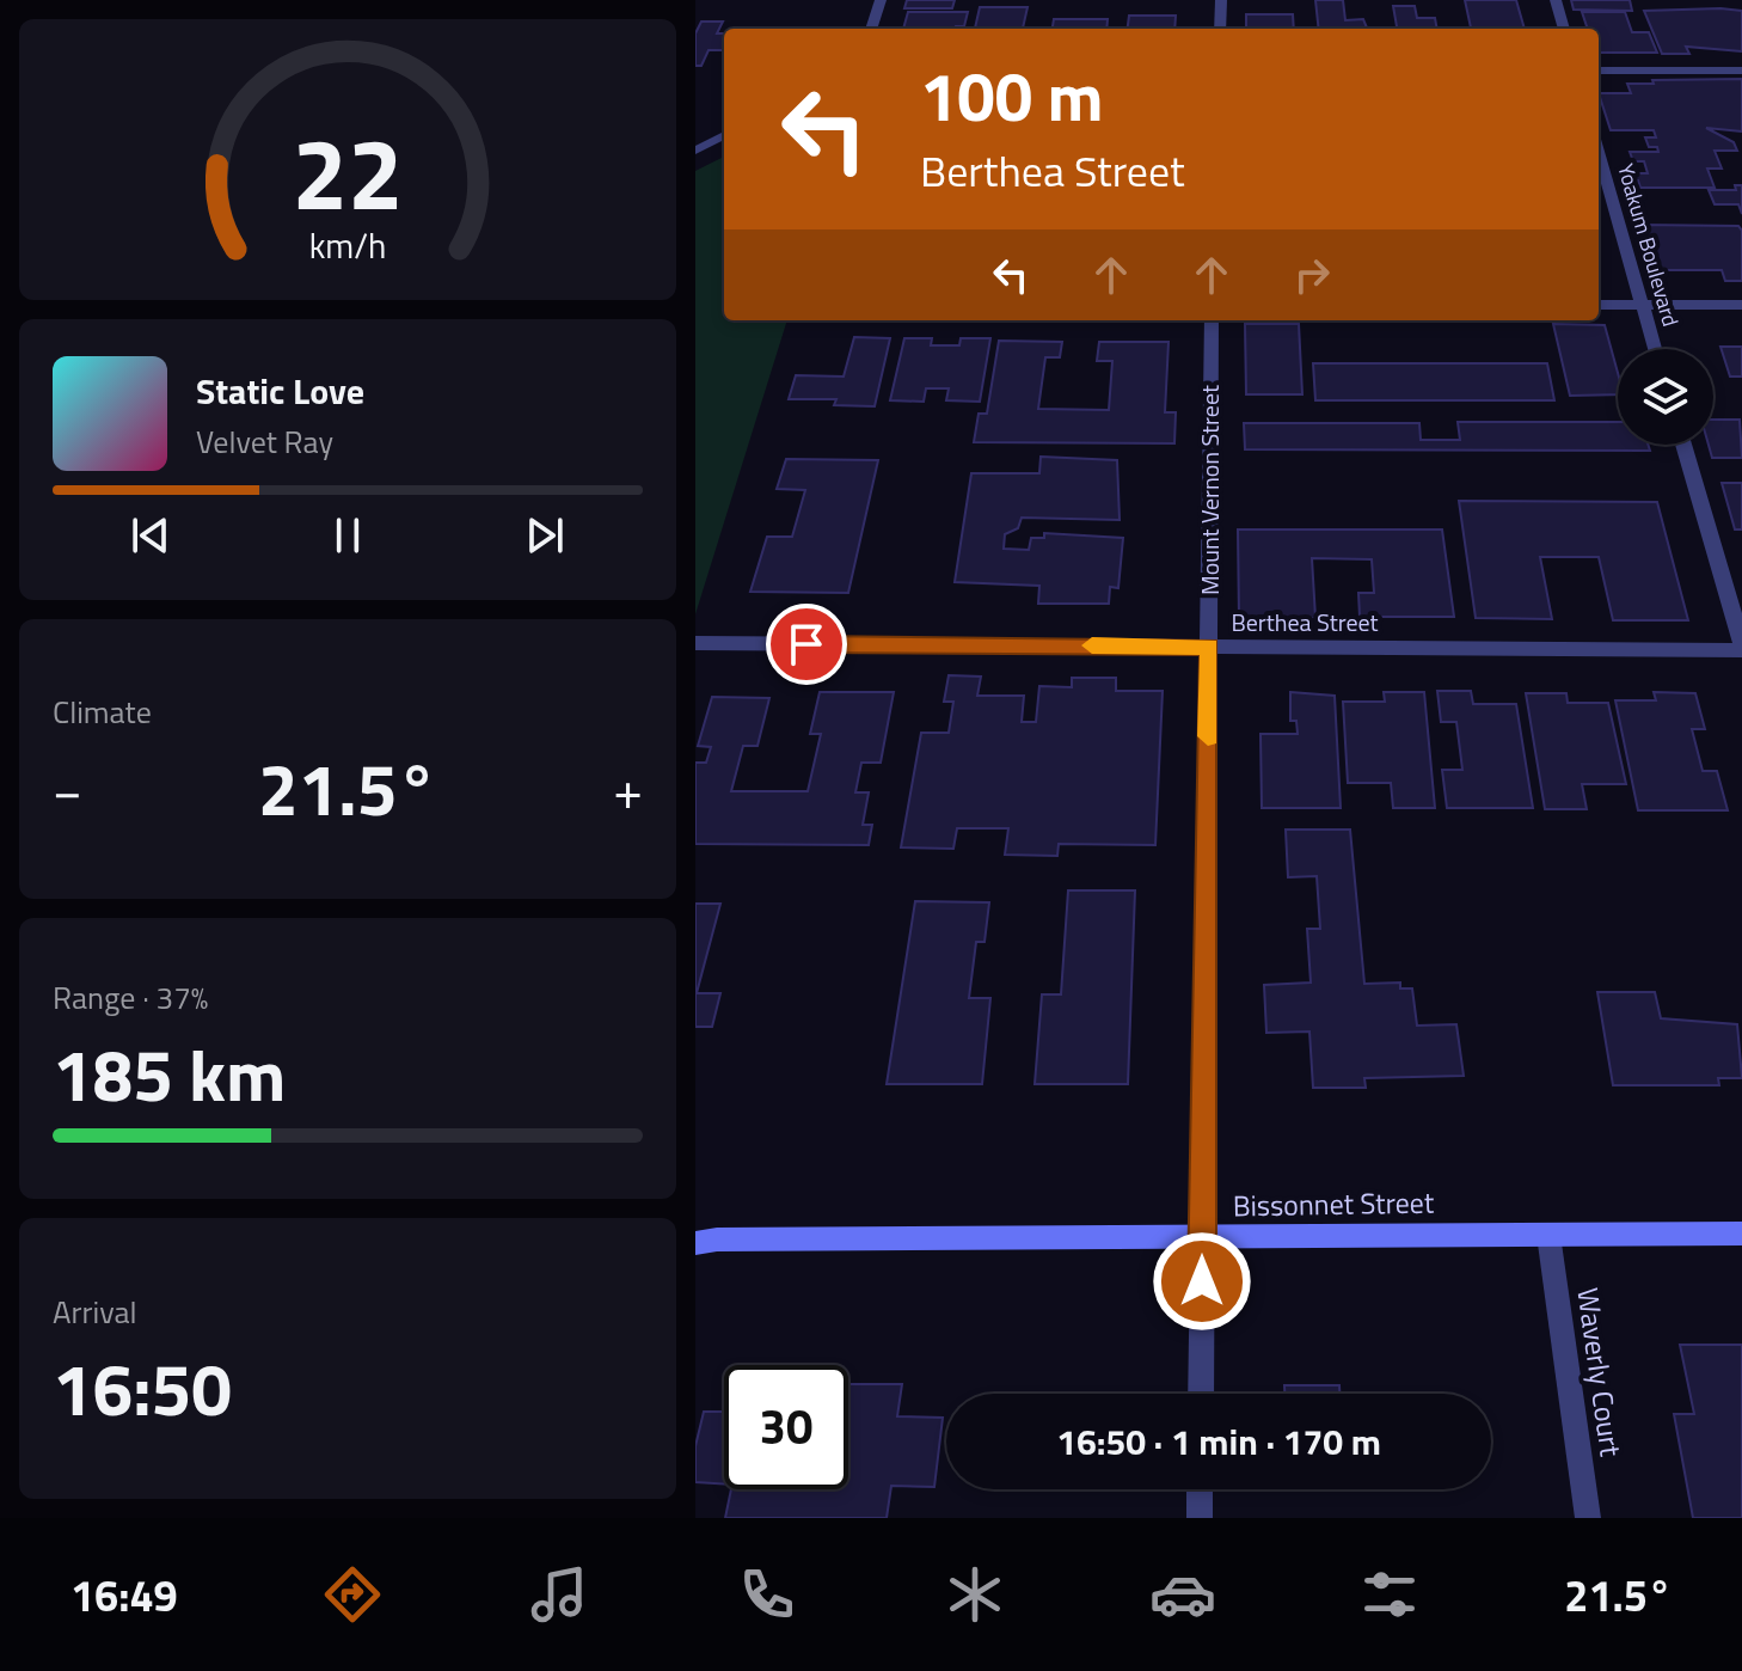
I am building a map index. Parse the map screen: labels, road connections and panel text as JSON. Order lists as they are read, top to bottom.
{
  "streets": {
    "main road": ["Bissonnet Street"],
    "street": [
      "Yoakum Boulevard",
      "Mount Vernon Street",
      "Berthea Street",
      "Waverly Court"
    ]
  },
  "crossings": [
    ["Mount Vernon Street", "Berthea Street"],
    ["Mount Vernon Street", "Bissonnet Street"],
    ["Bissonnet Street", "Waverly Court"]
  ],
  "page": {
    "turn": ["100 m", "Berthea Street"],
    "song": ["Static Love", "Velvet Ray"],
    "tile": [
      "Climate",
      ["Range · 37%", "185 km"],
      ["Arrival", "16:50"]
    ],
    "heat": ["−", "21.5°", "+"],
    "limit": "30",
    "trip": "16:50 · 1 min · 170 m",
    "tabs": ["16:49", "21.5°"],
    "gauge": ["22", "km/h"]
  }
}
